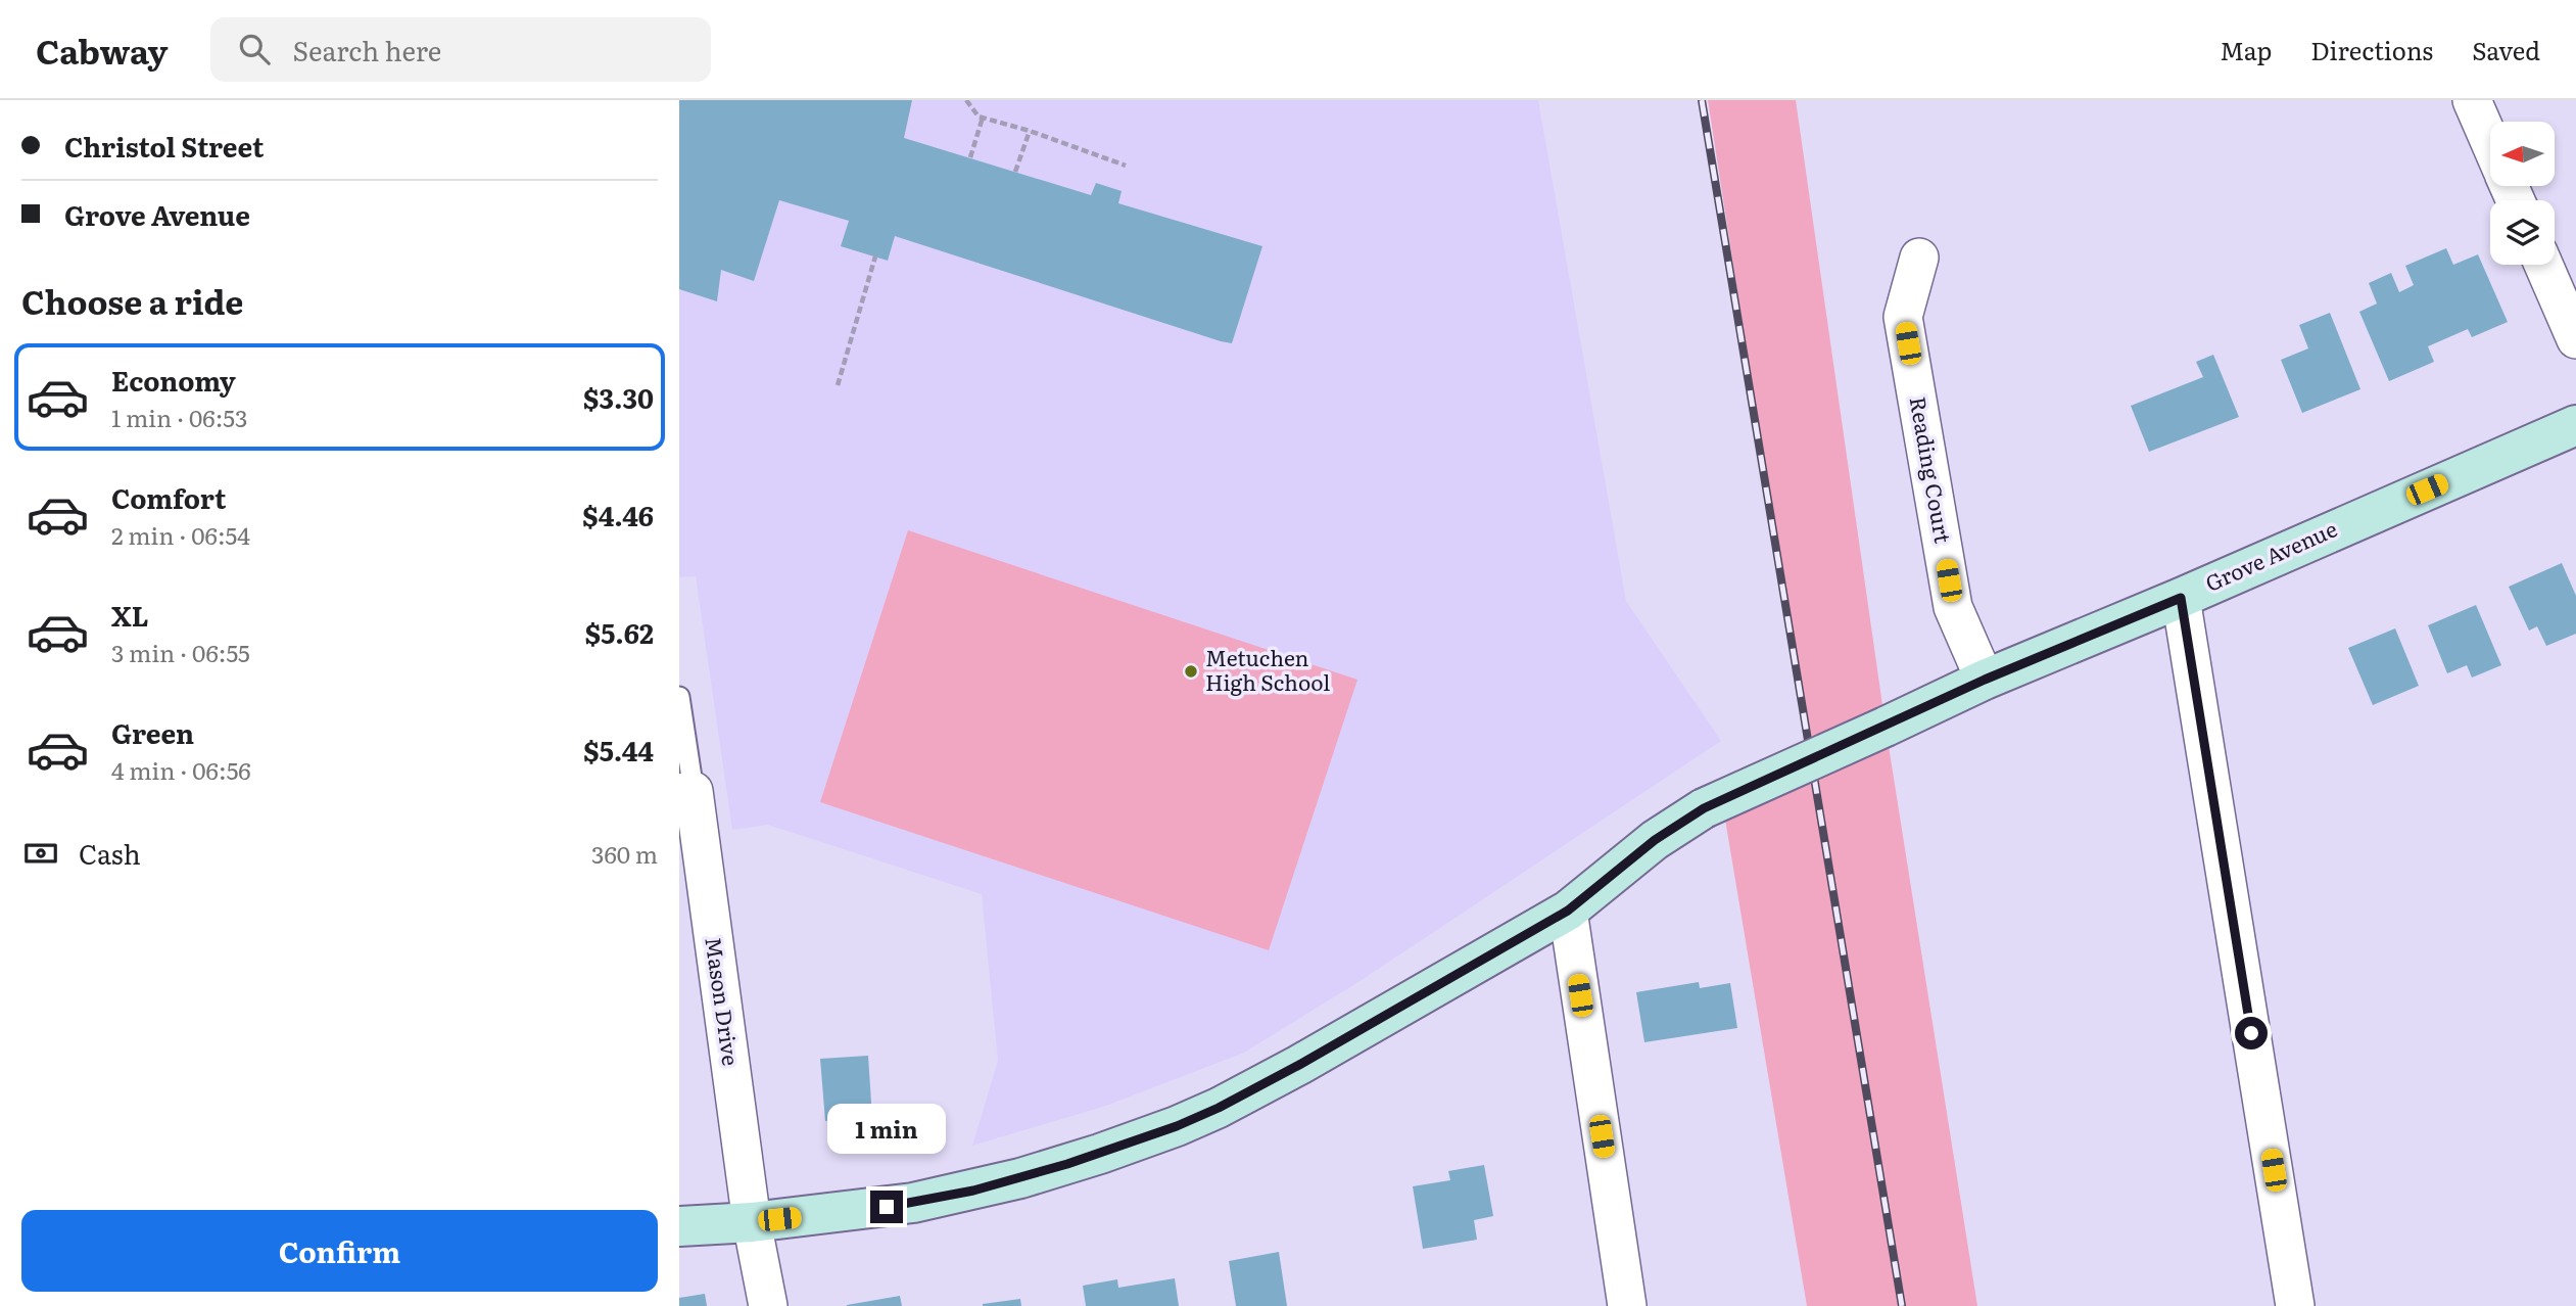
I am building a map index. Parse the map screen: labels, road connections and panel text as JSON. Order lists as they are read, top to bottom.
{
  "streets": {
    "street": ["Reading Court", "Grove Avenue", "Mason Drive"]
  },
  "crossings": [
    ["Reading Court", "Grove Avenue"],
    ["Grove Avenue", "Mason Drive"]
  ],
  "places": ["Metuchen High School"],
  "north": "left",
  "page": {
    "header": "Cabway",
    "search": "Search here",
    "nav": ["Map", "Directions", "Saved"],
    "banner": ["Christol Street", "Grove Avenue"],
    "heading": "Choose a ride",
    "list": [
      {
        "name": "Economy",
        "note": "1 min · 06:53",
        "value": "$3.30"
      },
      {
        "name": "Comfort",
        "note": "2 min · 06:54",
        "value": "$4.46"
      },
      {
        "name": "XL",
        "note": "3 min · 06:55",
        "value": "$5.62"
      },
      {
        "name": "Green",
        "note": "4 min · 06:56",
        "value": "$5.44"
      }
    ],
    "pay": ["Cash", "360 m"],
    "bubble": "1 min",
    "buttons": "Confirm"
  }
}
